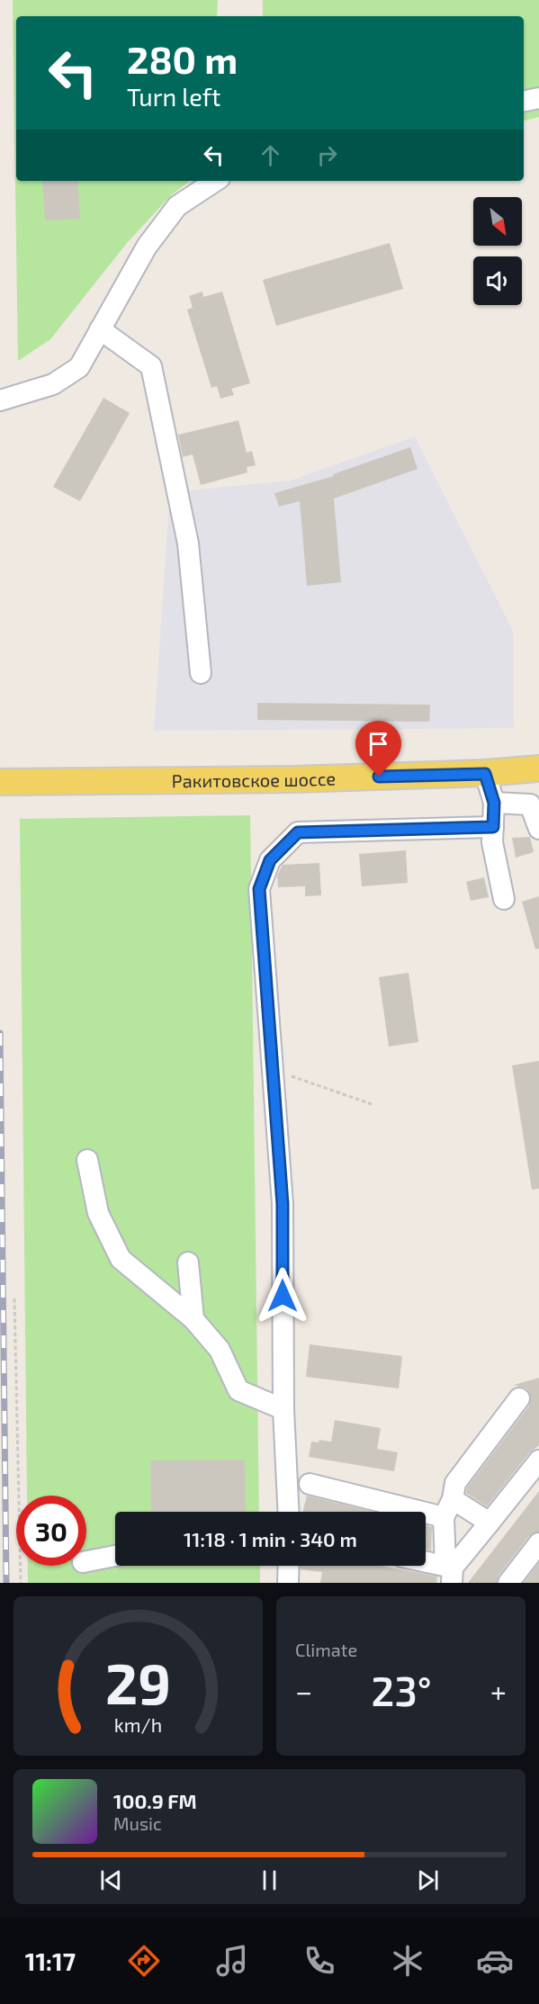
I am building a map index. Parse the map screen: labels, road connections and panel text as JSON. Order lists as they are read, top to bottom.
{
  "streets": {
    "main road": ["Ракитовское шоссе"]
  },
  "north": "bottom right",
  "page": {
    "turn": ["280 m", "Turn left"],
    "limit": "30",
    "trip": "11:18 · 1 min · 340 m",
    "tile": "Climate",
    "heat": ["−", "23°", "+"],
    "song": ["100.9 FM", "Music"],
    "tabs": "11:17",
    "gauge": ["29", "km/h"]
  }
}
